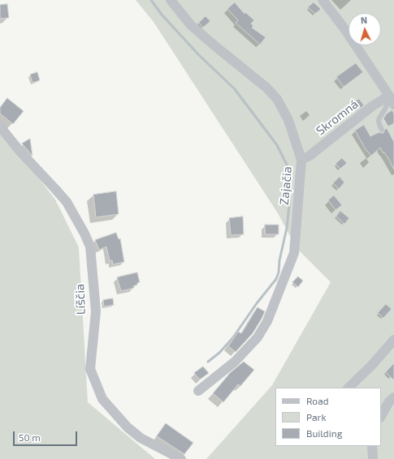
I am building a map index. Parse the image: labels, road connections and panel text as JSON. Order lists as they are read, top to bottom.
{
  "streets": {
    "street": ["Skromná", "Zajačia", "Líščia"]
  },
  "crossings": [
    ["Skromná", "Zajačia"]
  ],
  "legend": ["Road", "Park", "Building"],
  "scale_bar": "50 m",
  "north": "top"
}
